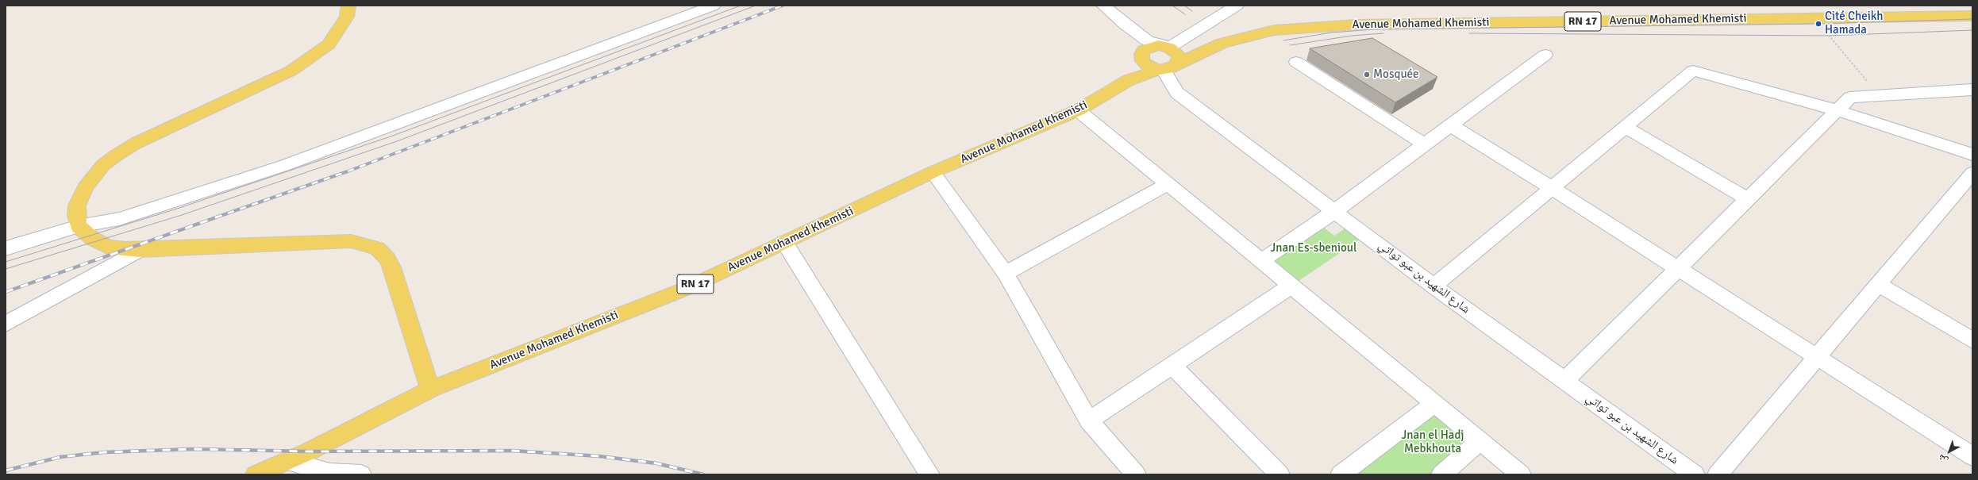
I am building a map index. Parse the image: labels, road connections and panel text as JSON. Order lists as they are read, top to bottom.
{
  "streets": {
    "main road": ["Avenue Mohamed Khemisti", "RN 17"],
    "street": ["شارع الشهيد بن عبو تواتي"]
  },
  "crossings": [
    ["Avenue Mohamed Khemisti", "شارع الشهيد بن عبو تواتي"]
  ],
  "parks": ["Jnan Es-sbenioul", "Jnan el Hadj Mebkhouta"],
  "places": ["Cité Cheikh Hamada", "Mosquée"],
  "north": "bottom left"
}
